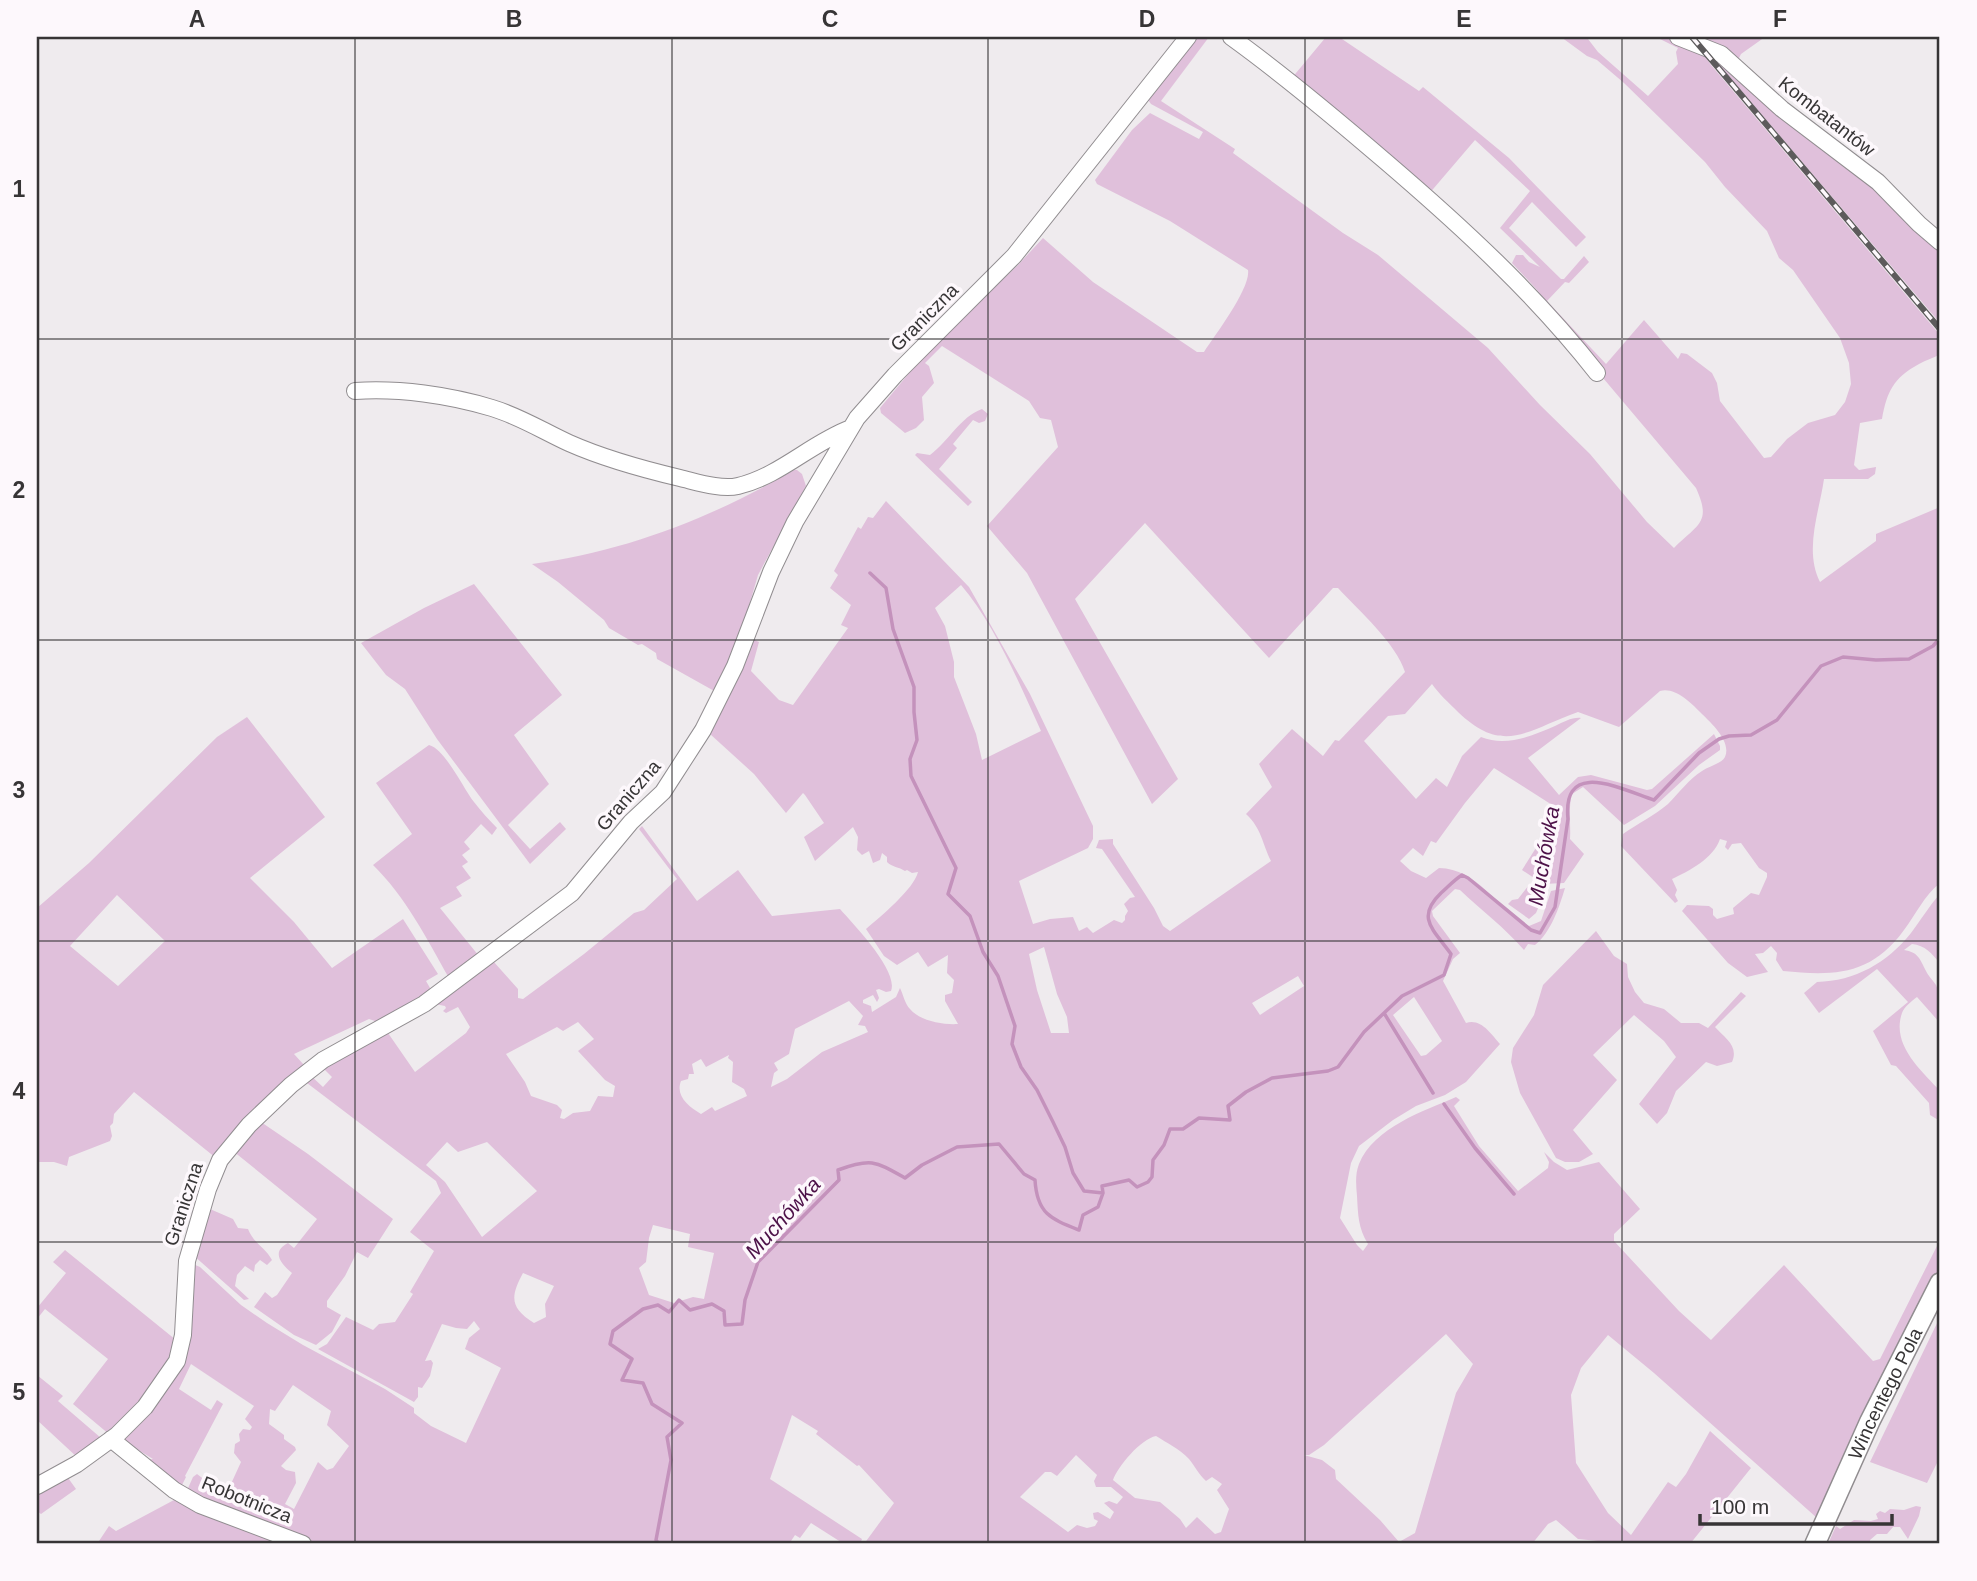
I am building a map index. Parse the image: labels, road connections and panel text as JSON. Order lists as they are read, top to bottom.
{
  "streets": {
    "street": [
      "Kombatantów",
      "Graniczna",
      "Wincentego Pola",
      "Robotnicza"
    ]
  },
  "crossings": [
    ["Graniczna", "Robotnicza"]
  ],
  "water": ["Muchówka"],
  "scale_bar": "100 m",
  "grid": {
    "columns": [
      "A",
      "B",
      "C",
      "D",
      "E",
      "F"
    ],
    "rows": [
      "1",
      "2",
      "3",
      "4",
      "5"
    ]
  }
}
